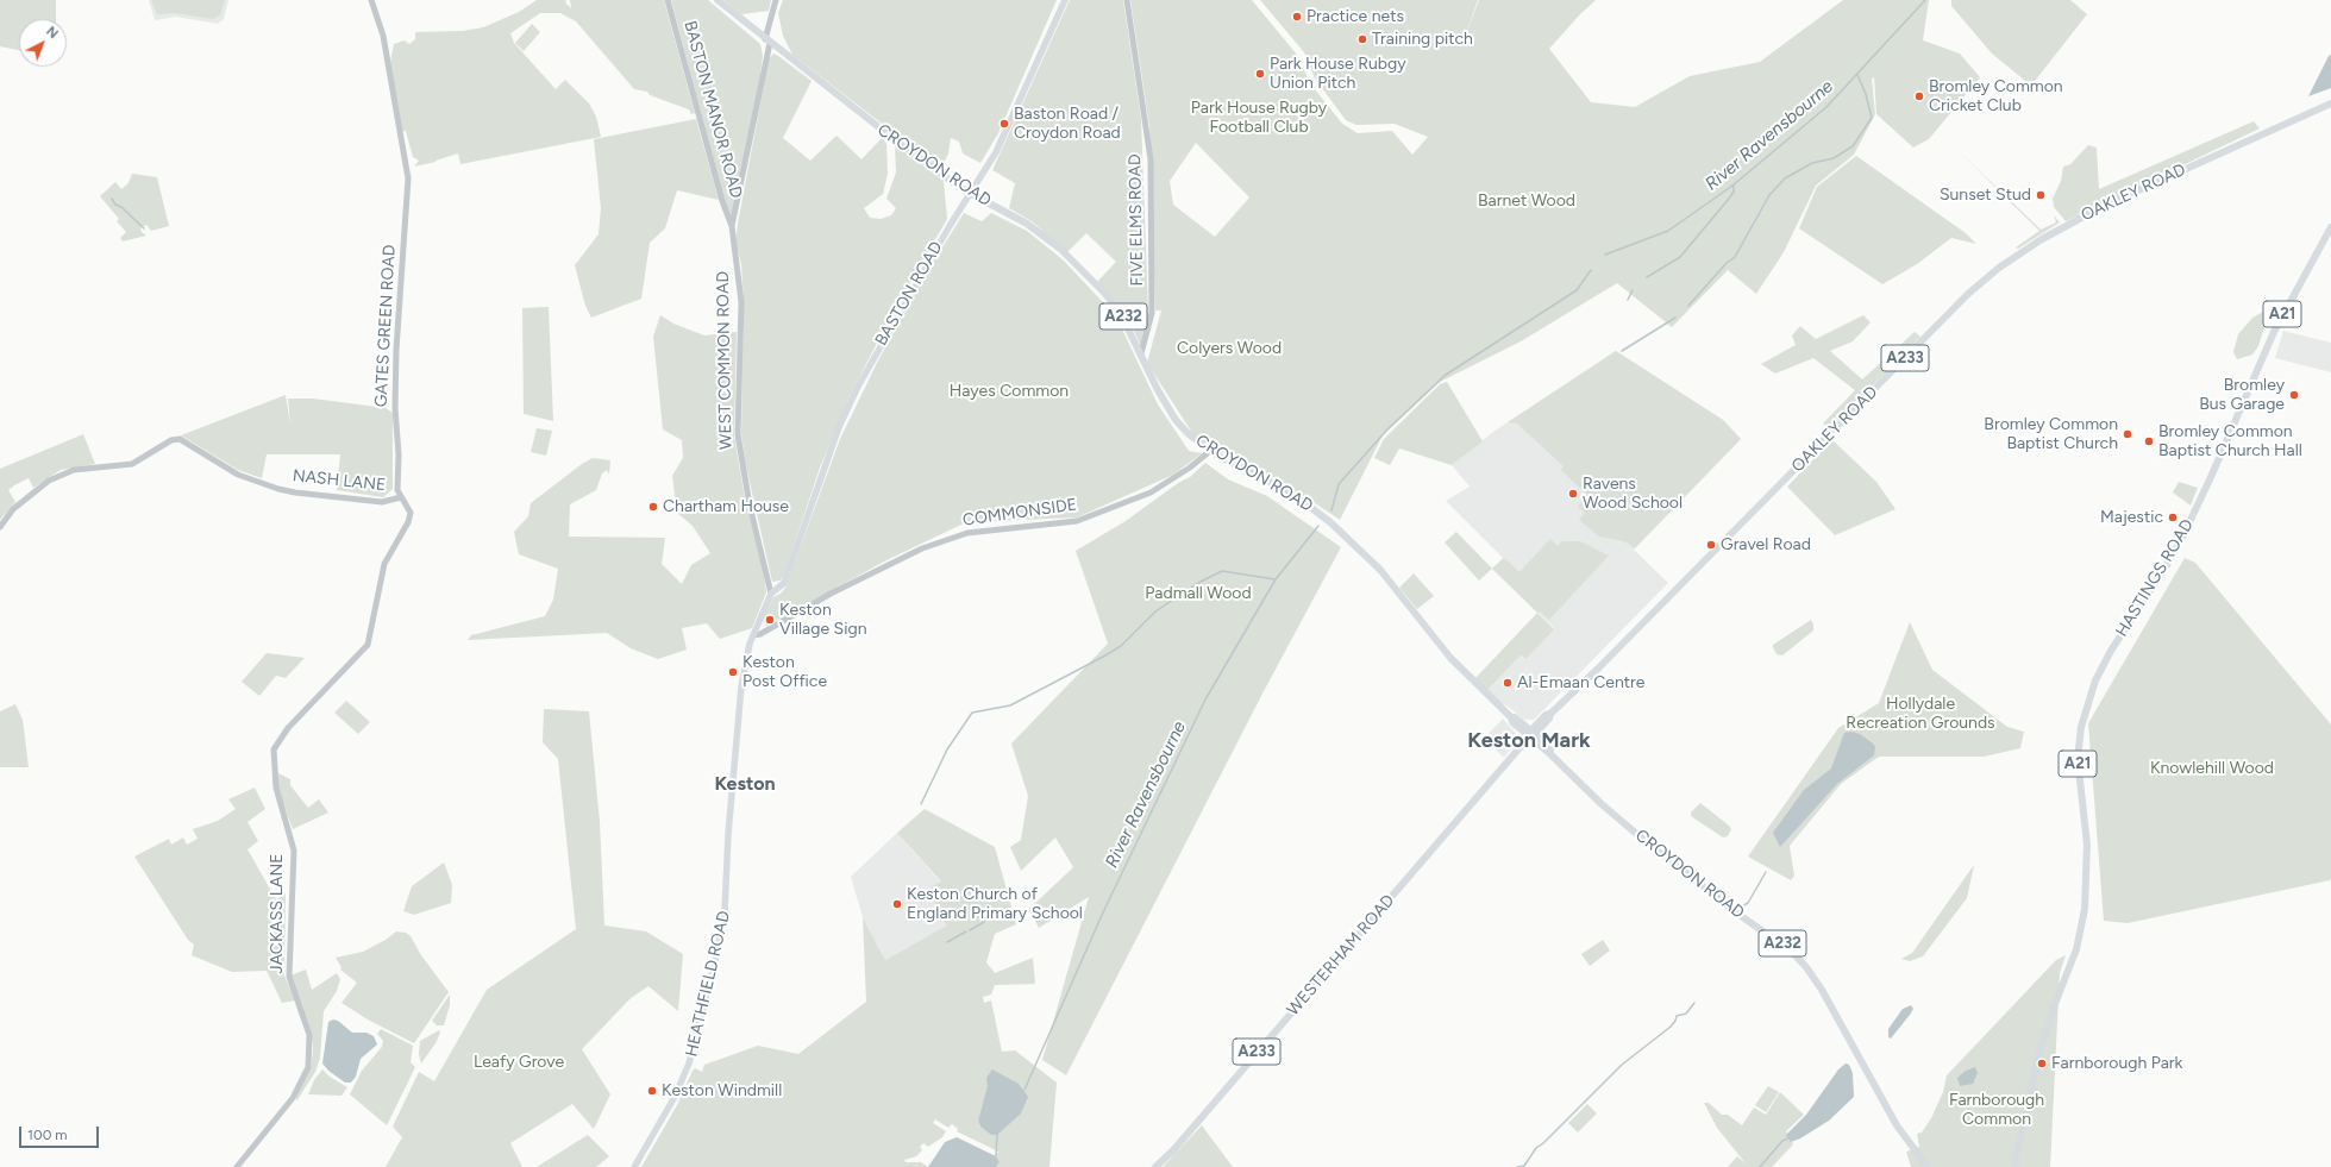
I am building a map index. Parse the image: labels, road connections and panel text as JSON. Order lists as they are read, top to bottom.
{
  "streets": {
    "main road": [
      "CROYDON ROAD",
      "OAKLEY ROAD",
      "BASTON ROAD",
      "A21",
      "A232",
      "A233",
      "HASTINGS ROAD",
      "WESTERHAM ROAD",
      "HEATHFIELD ROAD"
    ],
    "street": [
      "BASTON MANOR ROAD",
      "FIVE ELMS ROAD",
      "GATES GREEN ROAD",
      "WEST COMMON ROAD",
      "NASH LANE",
      "COMMONSIDE",
      "JACKASS LANE"
    ]
  },
  "crossings": [
    ["BASTON MANOR ROAD", "WEST COMMON ROAD"],
    ["CROYDON ROAD", "OAKLEY ROAD"],
    ["CROYDON ROAD", "FIVE ELMS ROAD"],
    ["CROYDON ROAD", "BASTON ROAD"],
    ["CROYDON ROAD", "WEST COMMON ROAD"],
    ["CROYDON ROAD", "COMMONSIDE"],
    ["CROYDON ROAD", "WESTERHAM ROAD"],
    ["OAKLEY ROAD", "WESTERHAM ROAD"],
    ["BASTON ROAD", "WEST COMMON ROAD"],
    ["BASTON ROAD", "HEATHFIELD ROAD"],
    ["GATES GREEN ROAD", "NASH LANE"],
    ["GATES GREEN ROAD", "JACKASS LANE"],
    ["WEST COMMON ROAD", "HEATHFIELD ROAD"],
    ["COMMONSIDE", "HEATHFIELD ROAD"]
  ],
  "districts": ["Keston Mark", "Keston"],
  "water": ["River Ravensbourne"],
  "parks": [
    "Park House Rugby Football Club",
    "Barnet Wood",
    "Colyers Wood",
    "Hayes Common",
    "Padmall Wood",
    "Hollydale Recreation Grounds",
    "Knowlehill Wood",
    "Leafy Grove",
    "Farnborough Common"
  ],
  "places": [
    "Practice nets",
    "Training pitch",
    "Park House Rubgy Union Pitch",
    "Bromley Common Cricket Club",
    "Baston Road / Croydon Road",
    "Sunset Stud",
    "Bromley Bus Garage",
    "Bromley Common Baptist Church",
    "Bromley Common Baptist Church Hall",
    "Ravens Wood School",
    "Chartham House",
    "Majestic",
    "Gravel Road",
    "Keston Village Sign",
    "Keston Post Office",
    "Al-Emaan Centre",
    "Keston Church of England Primary School",
    "Farnborough Park",
    "Keston Windmill"
  ],
  "scale_bar": "100 m",
  "north": "top right"
}
